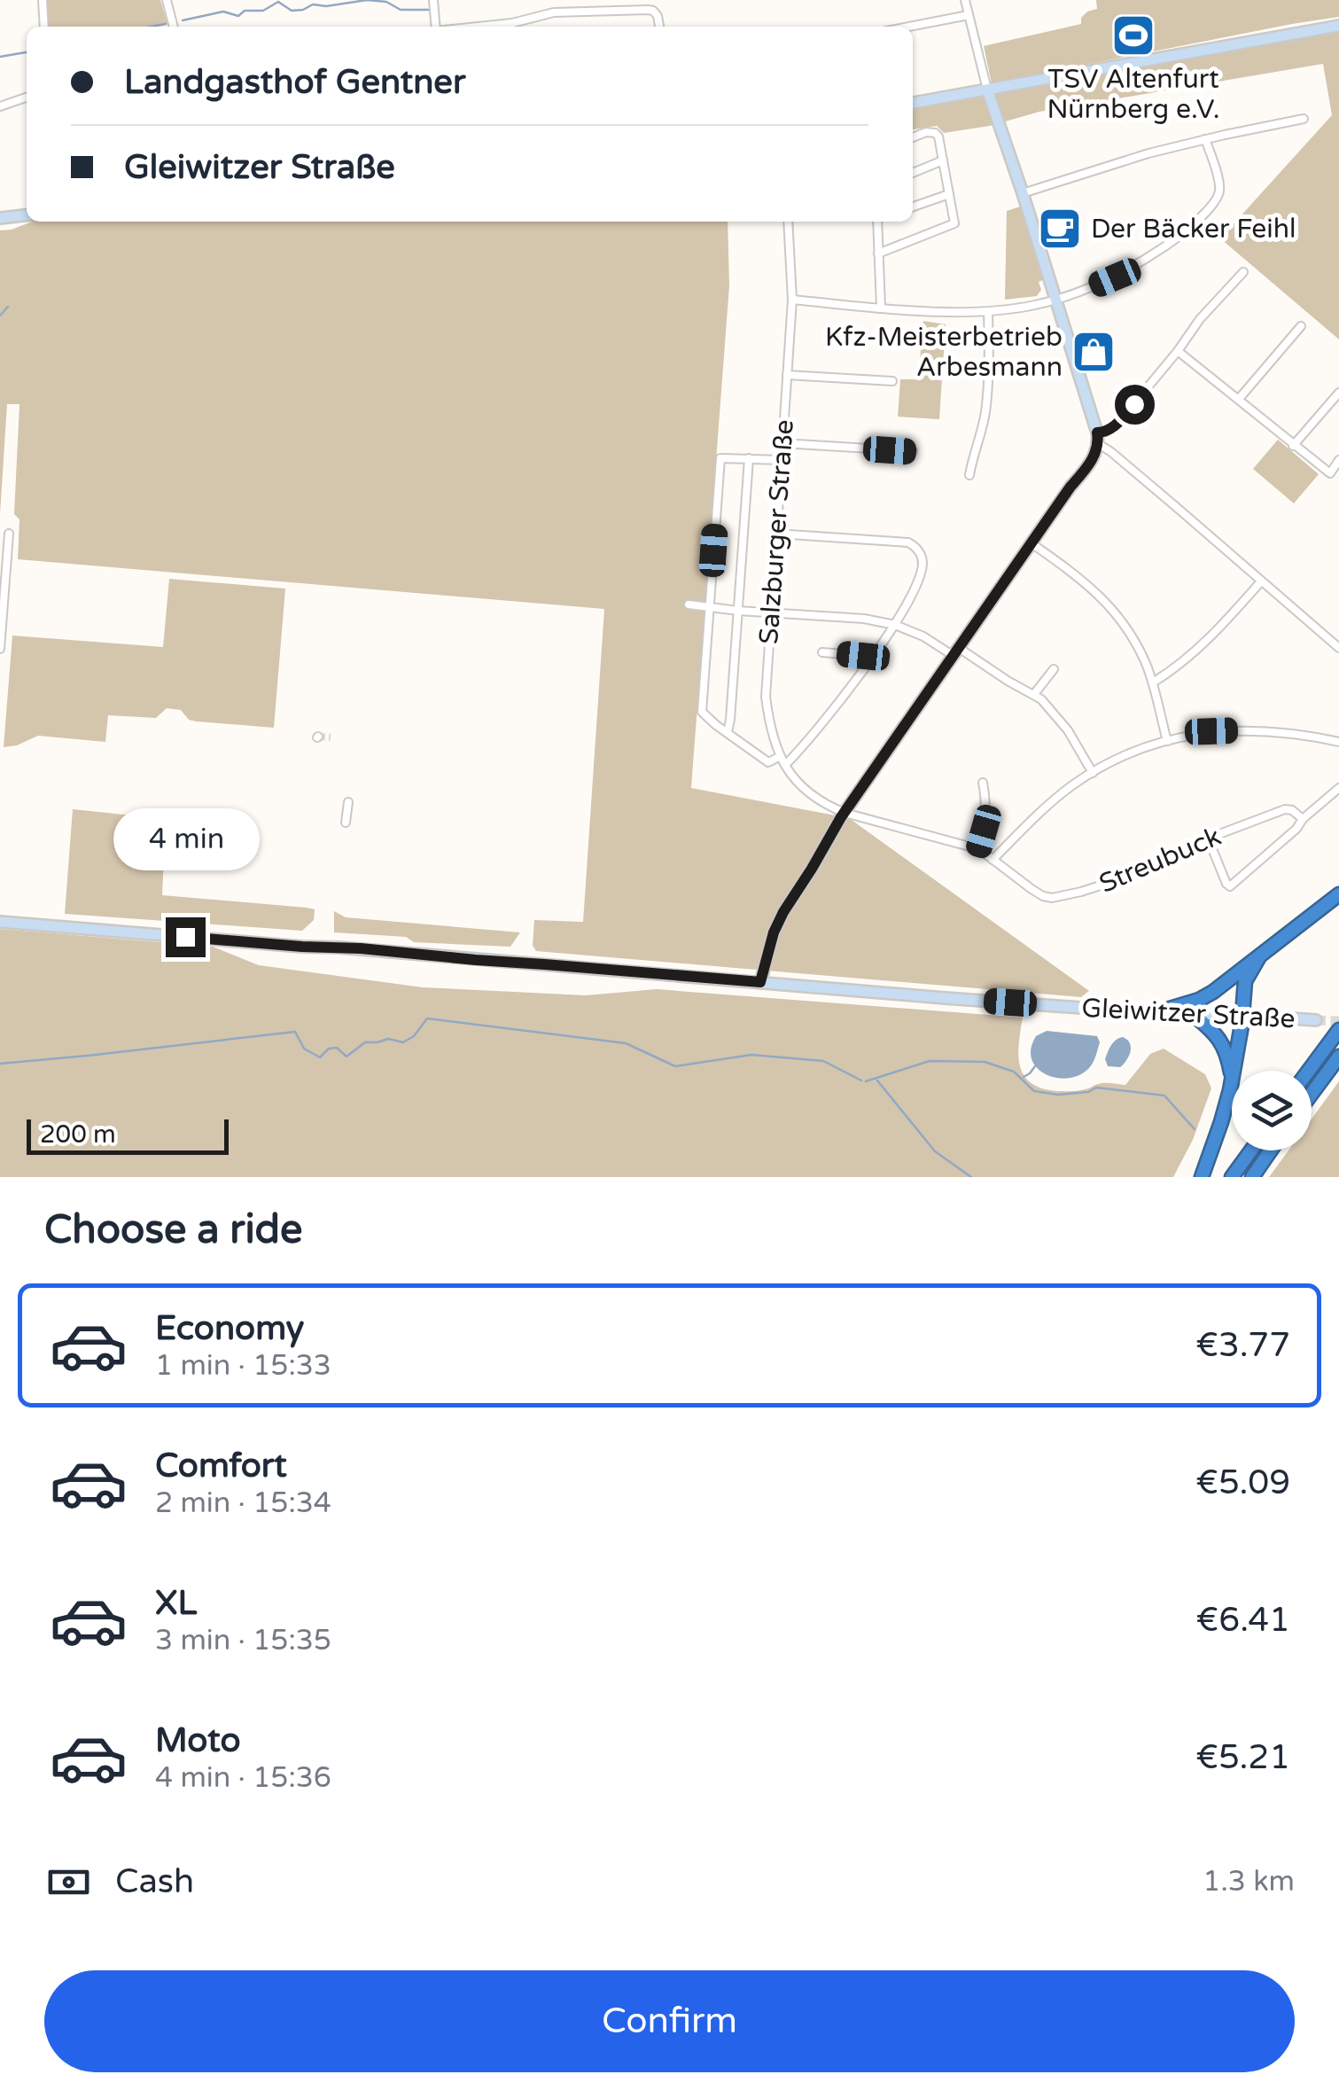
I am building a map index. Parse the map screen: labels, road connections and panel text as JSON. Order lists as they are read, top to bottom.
{
  "streets": {
    "main road": ["Gleiwitzer Straße"],
    "street": ["Salzburger Straße", "Streubuck"]
  },
  "crossings": [
    ["Salzburger Straße", "Streubuck"]
  ],
  "places": {
    "sports": ["TSV Altenfurt Nürnberg e.V."],
    "cafe": ["Der Bäcker Feihl"],
    "shop": ["Kfz-Meisterbetrieb Arbesmann"]
  },
  "scale_bar": "200 m",
  "page": {
    "banner": ["Landgasthof Gentner", "Gleiwitzer Straße"],
    "bubble": "4 min",
    "scale": "200 m",
    "heading": "Choose a ride",
    "list": [
      {
        "name": "Economy",
        "note": "1 min · 15:33",
        "value": "€3.77"
      },
      {
        "name": "Comfort",
        "note": "2 min · 15:34",
        "value": "€5.09"
      },
      {
        "name": "XL",
        "note": "3 min · 15:35",
        "value": "€6.41"
      },
      {
        "name": "Moto",
        "note": "4 min · 15:36",
        "value": "€5.21"
      }
    ],
    "pay": ["Cash", "1.3 km"],
    "buttons": "Confirm"
  }
}
